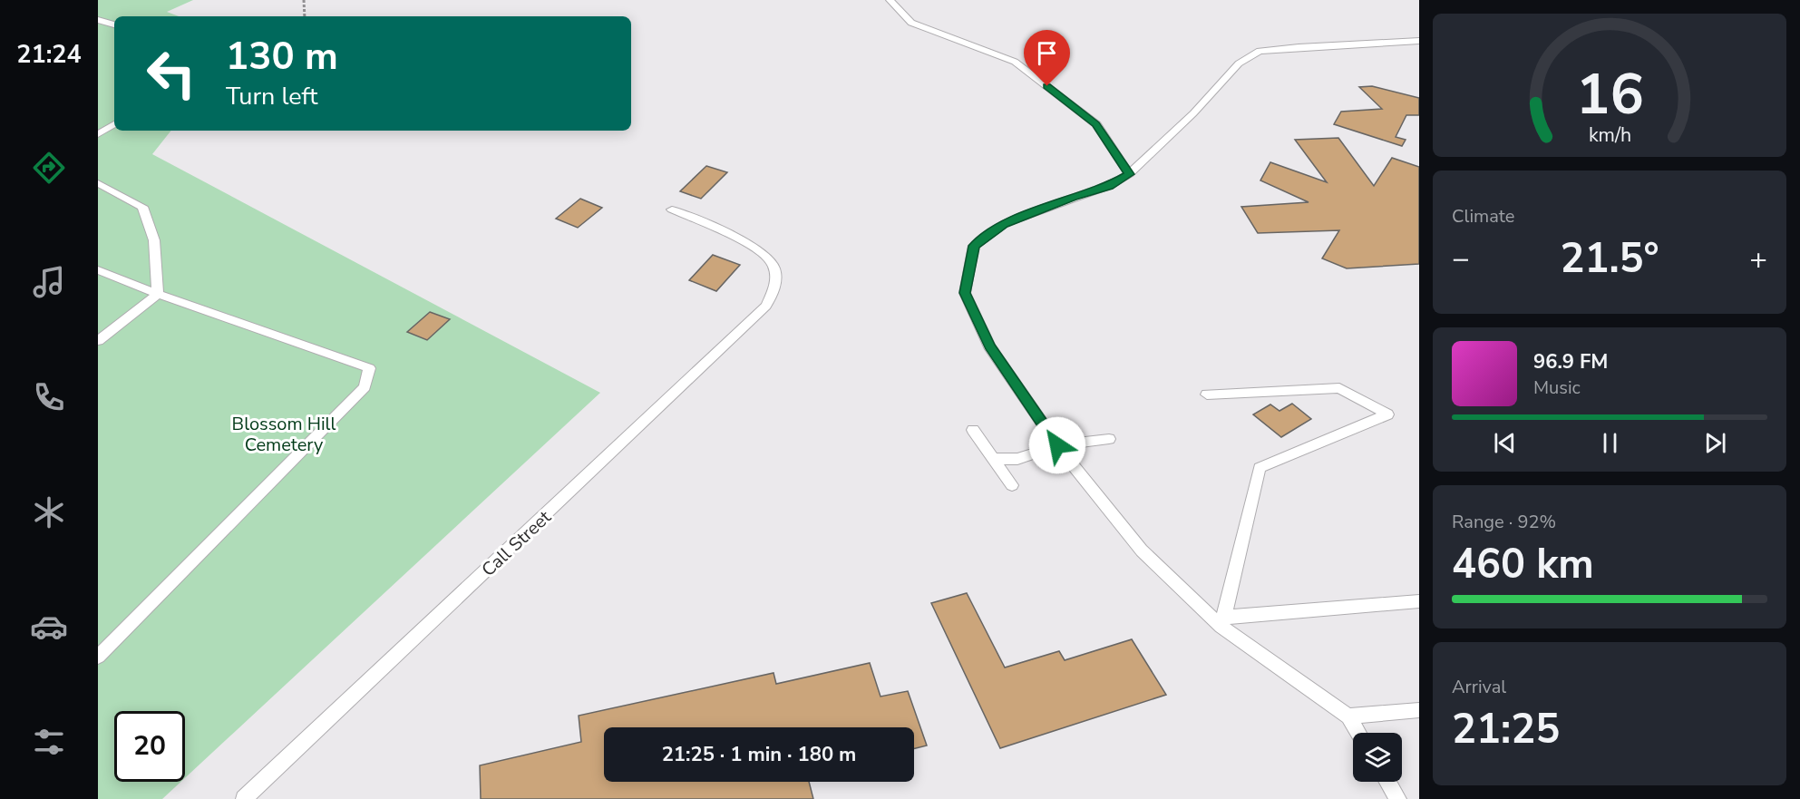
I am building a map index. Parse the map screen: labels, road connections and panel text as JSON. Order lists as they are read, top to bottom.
{
  "streets": {
    "lane": ["Call Street"]
  },
  "parks": ["Blossom Hill Cemetery"],
  "page": {
    "tabs": "21:24",
    "turn": ["130 m", "Turn left"],
    "tile": [
      "Climate",
      ["Range · 92%", "460 km"],
      ["Arrival", "21:25"]
    ],
    "heat": ["−", "21.5°", "+"],
    "song": ["96.9 FM", "Music"],
    "limit": "20",
    "trip": "21:25 · 1 min · 180 m",
    "gauge": ["16", "km/h"]
  }
}
